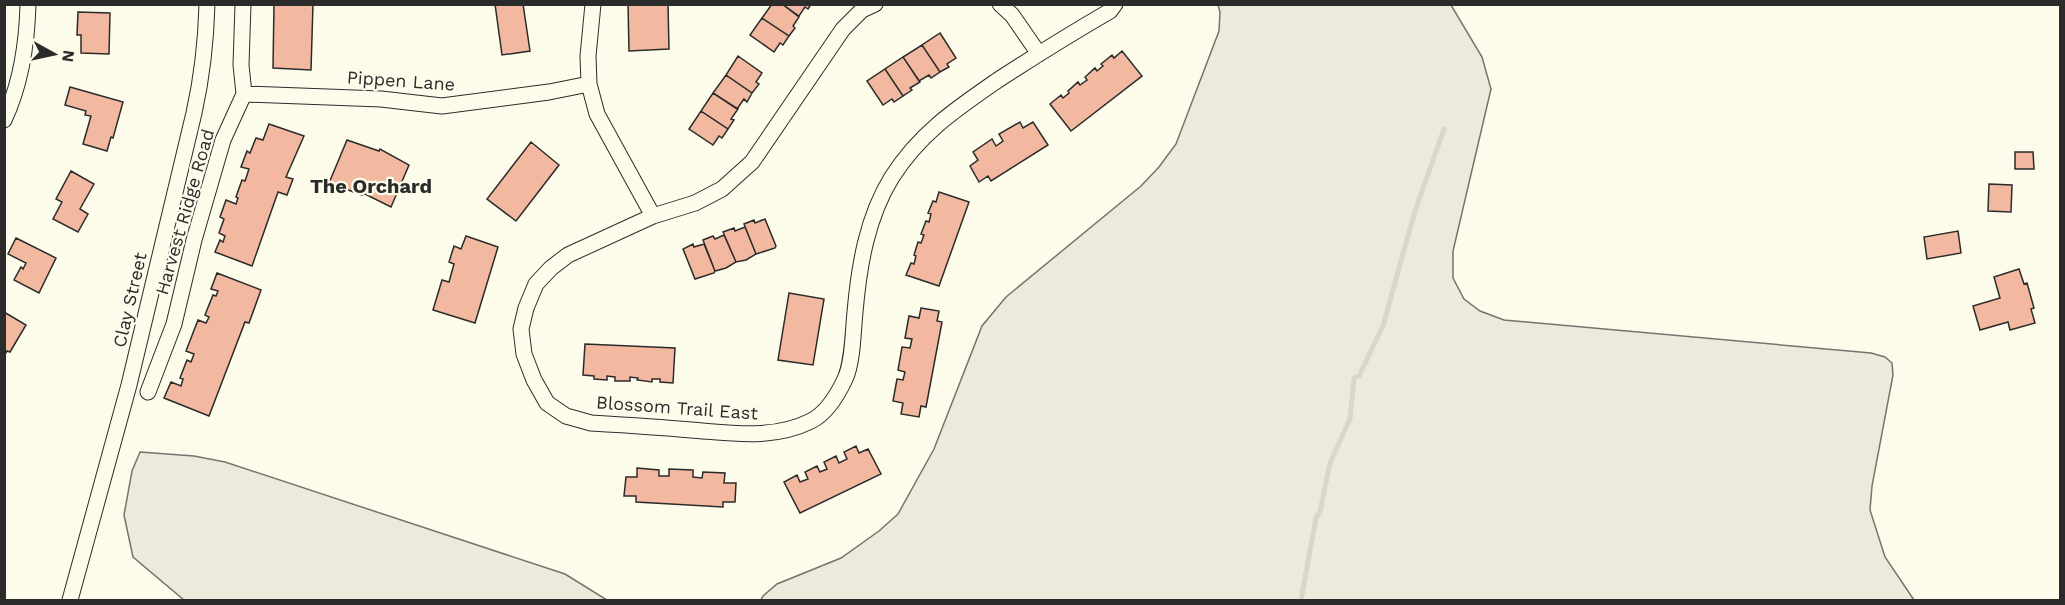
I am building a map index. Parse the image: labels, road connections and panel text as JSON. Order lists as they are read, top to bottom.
{
  "streets": {
    "street": [
      "Pippen Lane",
      "Harvest Ridge Road",
      "Clay Street",
      "Blossom Trail East"
    ]
  },
  "crossings": [
    ["Pippen Lane", "Harvest Ridge Road"]
  ],
  "districts": ["The Orchard"],
  "north": "right"
}
